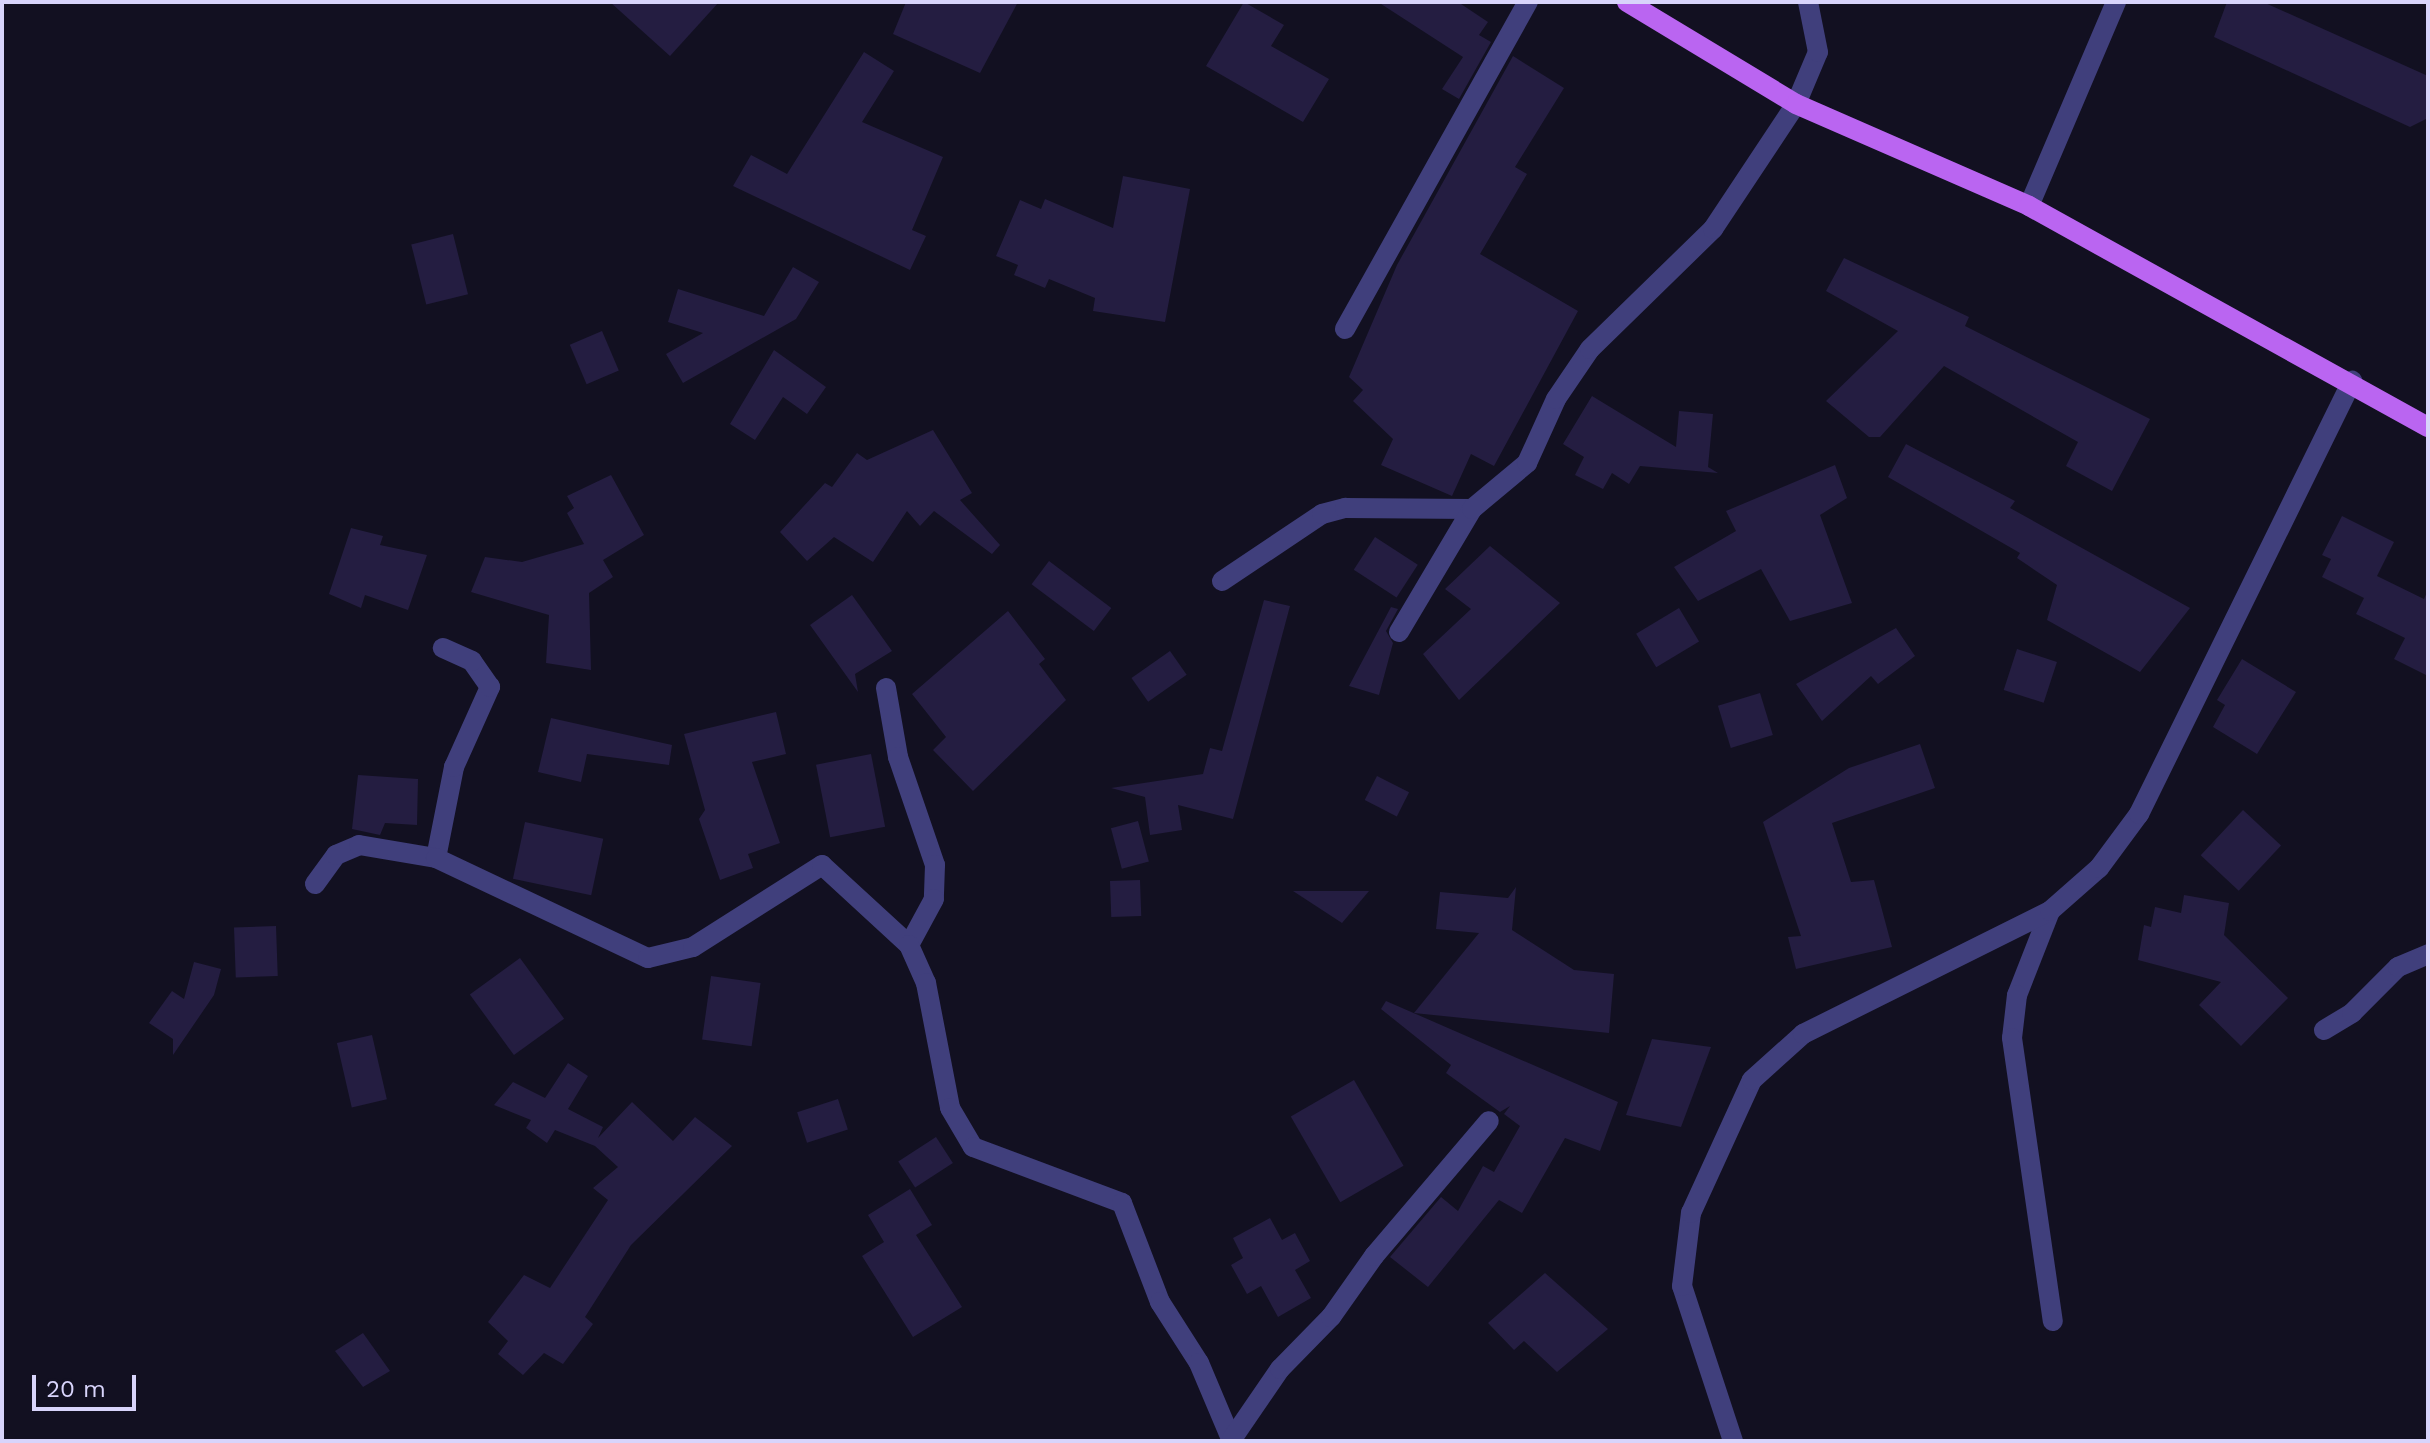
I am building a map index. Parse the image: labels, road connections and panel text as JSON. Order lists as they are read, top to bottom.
{
  "scale_bar": "20 m"
}
